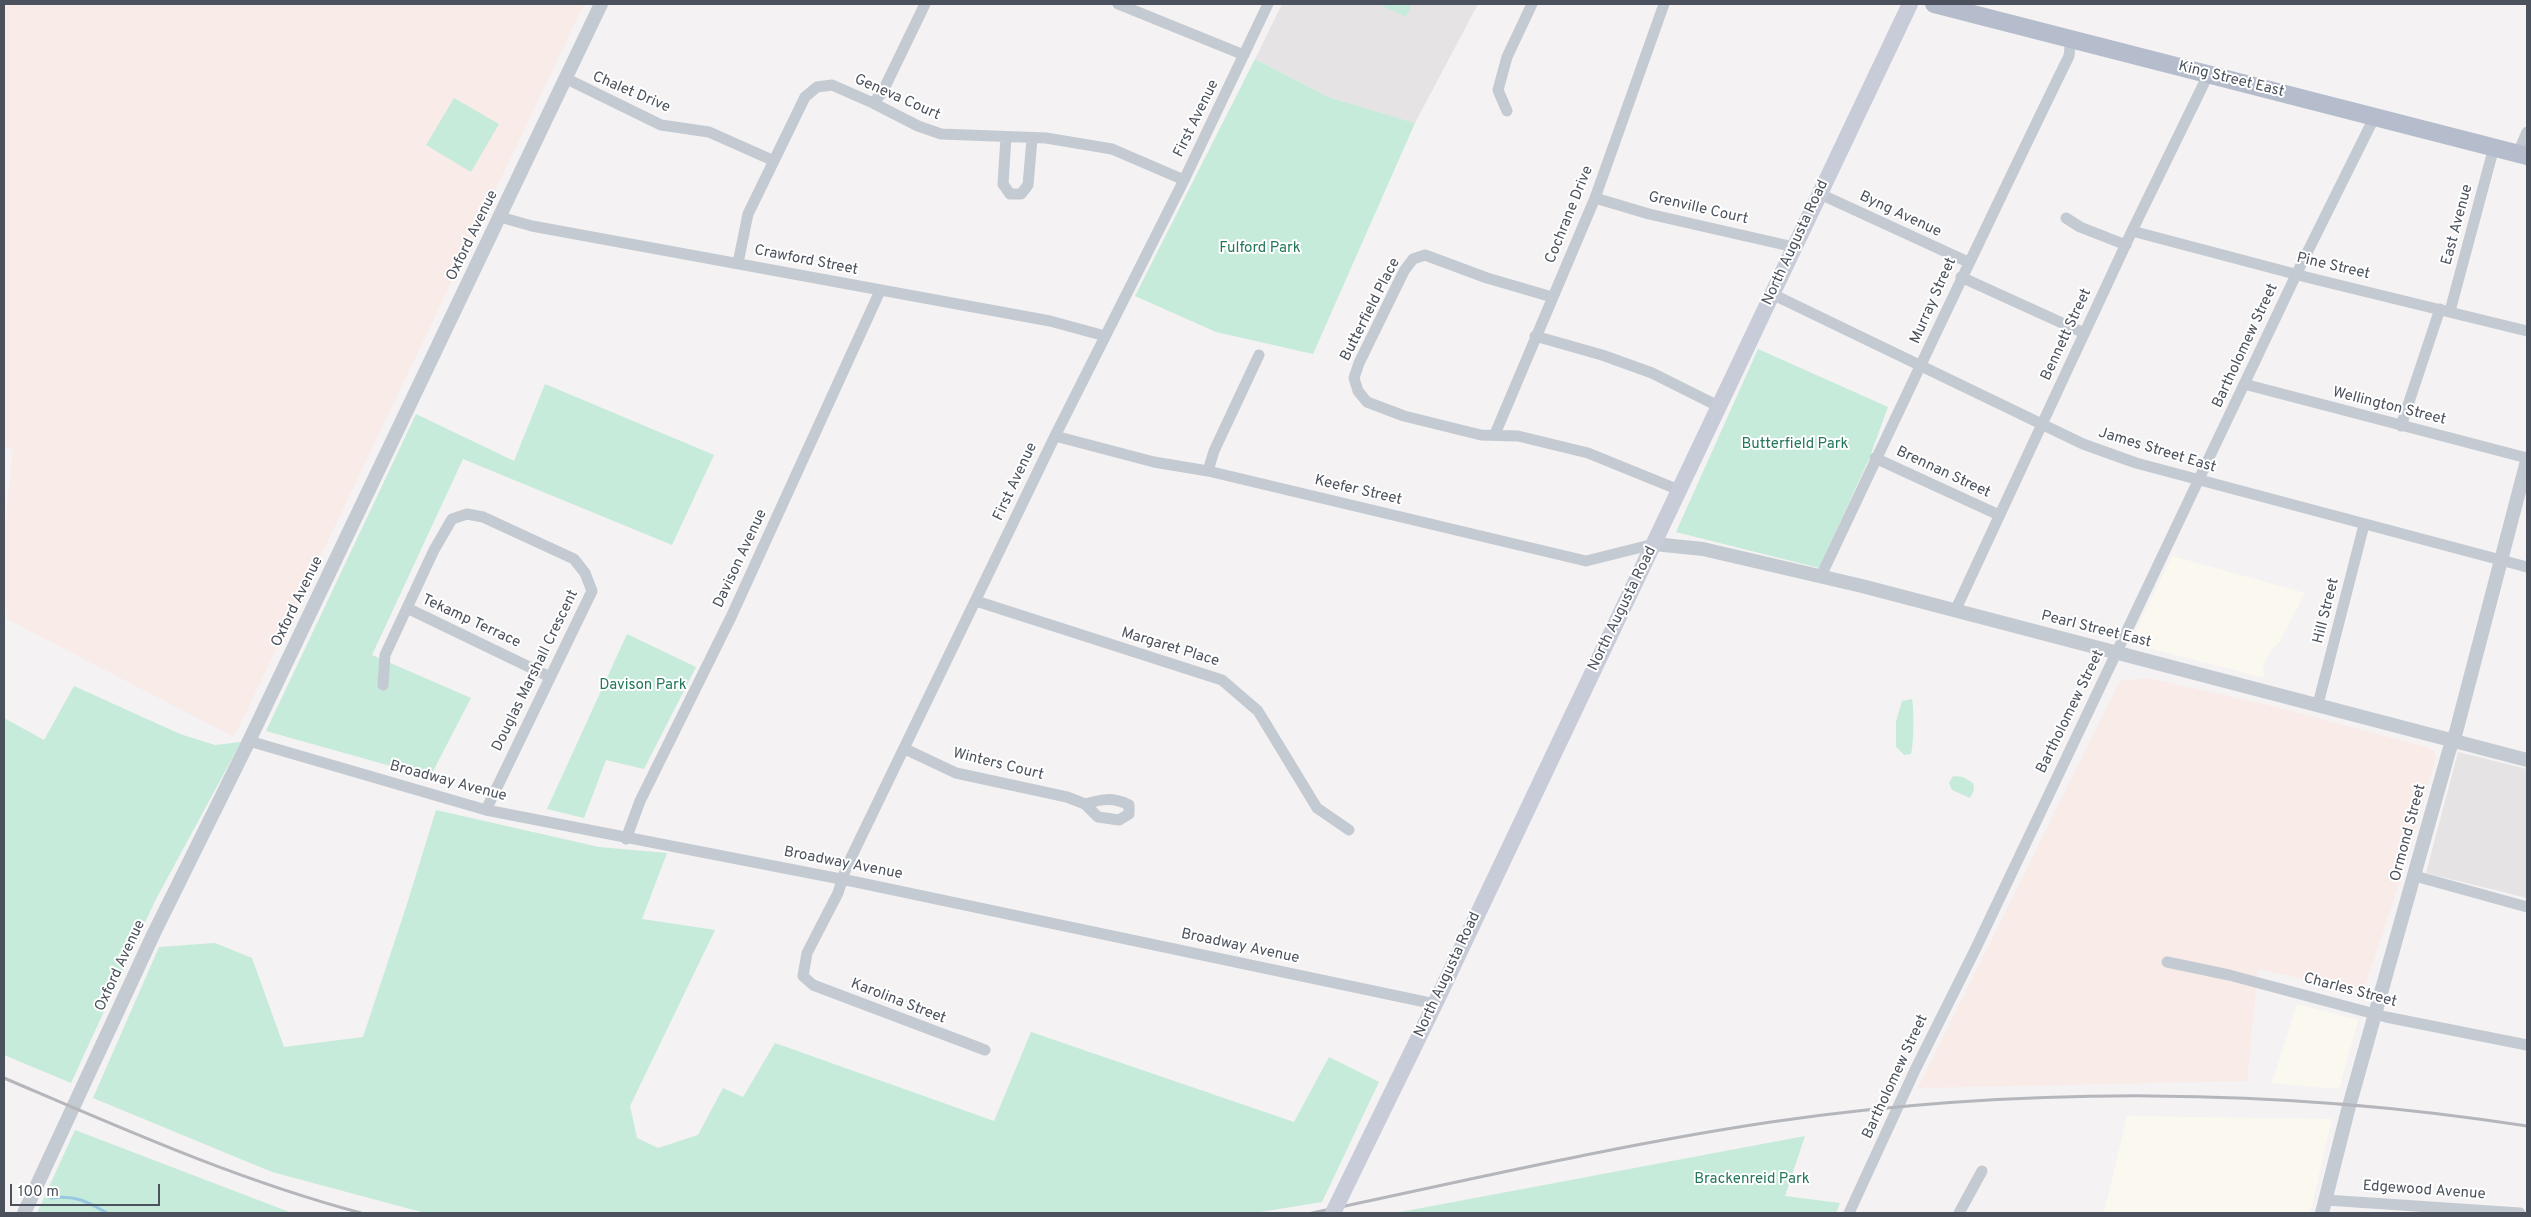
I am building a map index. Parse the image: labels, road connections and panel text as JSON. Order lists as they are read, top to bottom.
{
  "streets": {
    "main road": ["King Street East", "North Augusta Road"],
    "street": [
      "Chalet Drive",
      "Geneva Court",
      "First Avenue",
      "Grenville Court",
      "Cochrane Drive",
      "Byng Avenue",
      "East Avenue",
      "Oxford Avenue",
      "Crawford Street",
      "Pine Street",
      "Murray Street",
      "Butterfield Place",
      "Bennett Street",
      "Bartholomew Street",
      "Wellington Street",
      "James Street East",
      "Brennan Street",
      "Keefer Street",
      "Davison Avenue",
      "Hill Street",
      "Tekamp Terrace",
      "Pearl Street East",
      "Margaret Place",
      "Douglas Marshall Crescent",
      "Winters Court",
      "Broadway Avenue",
      "Ormond Street",
      "Charles Street",
      "Karolina Street",
      "Edgewood Avenue"
    ]
  },
  "crossings": [
    ["King Street East", "East Avenue"],
    ["King Street East", "Murray Street"],
    ["King Street East", "Bennett Street"],
    ["King Street East", "Bartholomew Street"],
    ["Chalet Drive", "Geneva Court"],
    ["Chalet Drive", "Oxford Avenue"],
    ["Geneva Court", "First Avenue"],
    ["Geneva Court", "Crawford Street"],
    ["First Avenue", "Crawford Street"],
    ["First Avenue", "Keefer Street"],
    ["First Avenue", "Margaret Place"],
    ["First Avenue", "Winters Court"],
    ["First Avenue", "Broadway Avenue"],
    ["First Avenue", "Karolina Street"],
    ["Grenville Court", "Cochrane Drive"],
    ["Grenville Court", "North Augusta Road"],
    ["Cochrane Drive", "Butterfield Place"],
    ["Byng Avenue", "North Augusta Road"],
    ["Byng Avenue", "Murray Street"],
    ["East Avenue", "Pine Street"],
    ["East Avenue", "Wellington Street"],
    ["Oxford Avenue", "Crawford Street"],
    ["Oxford Avenue", "Broadway Avenue"],
    ["North Augusta Road", "Butterfield Place"],
    ["North Augusta Road", "James Street East"],
    ["North Augusta Road", "Keefer Street"],
    ["North Augusta Road", "Pearl Street East"],
    ["North Augusta Road", "Broadway Avenue"],
    ["Crawford Street", "Davison Avenue"],
    ["Pine Street", "Bennett Street"],
    ["Pine Street", "Bartholomew Street"],
    ["Murray Street", "James Street East"],
    ["Murray Street", "Brennan Street"],
    ["Murray Street", "Pearl Street East"],
    ["Bennett Street", "James Street East"],
    ["Bennett Street", "Brennan Street"],
    ["Bennett Street", "Pearl Street East"],
    ["Bartholomew Street", "Wellington Street"],
    ["Bartholomew Street", "James Street East"],
    ["Bartholomew Street", "Pearl Street East"],
    ["Wellington Street", "Ormond Street"],
    ["James Street East", "Hill Street"],
    ["James Street East", "Ormond Street"],
    ["Keefer Street", "Pearl Street East"],
    ["Davison Avenue", "Broadway Avenue"],
    ["Hill Street", "Pearl Street East"],
    ["Tekamp Terrace", "Douglas Marshall Crescent"],
    ["Pearl Street East", "Ormond Street"],
    ["Douglas Marshall Crescent", "Broadway Avenue"],
    ["Ormond Street", "Charles Street"],
    ["Ormond Street", "Edgewood Avenue"]
  ],
  "parks": [
    "Fulford Park",
    "Butterfield Park",
    "Davison Park",
    "Brackenreid Park"
  ],
  "scale_bar": "100 m"
}
